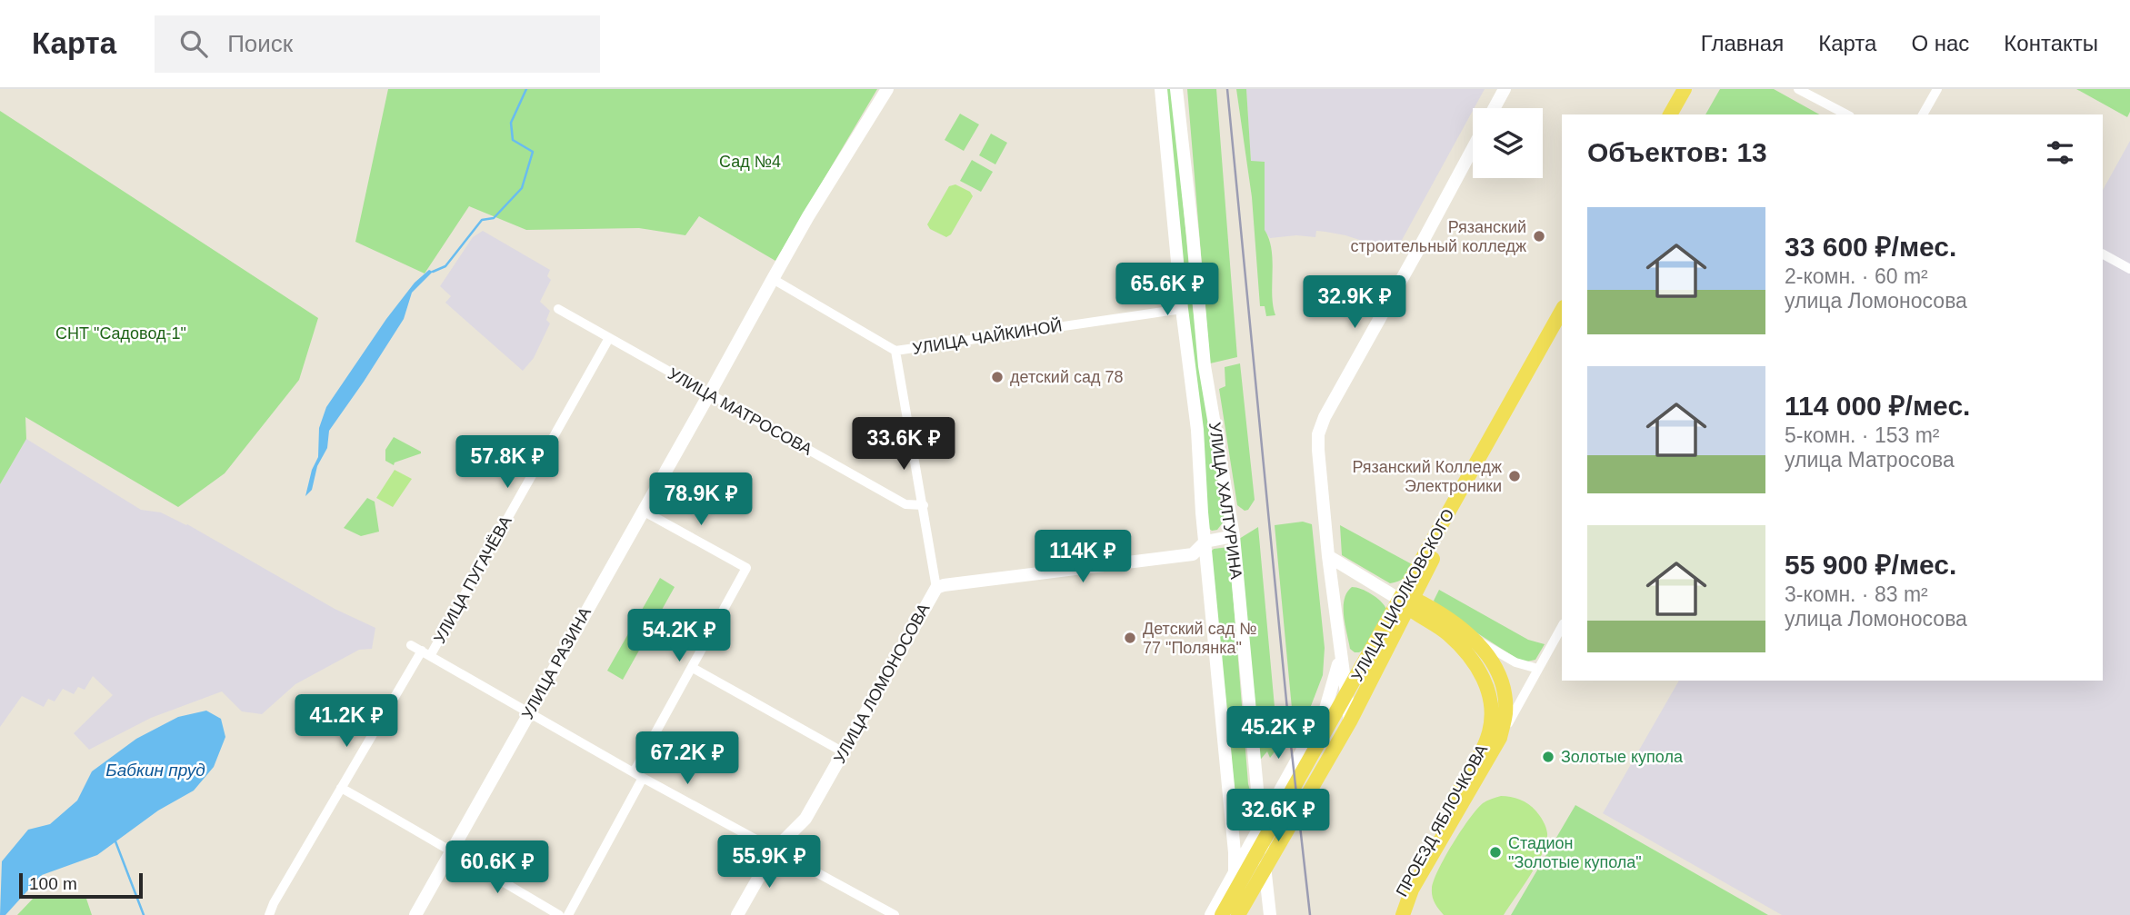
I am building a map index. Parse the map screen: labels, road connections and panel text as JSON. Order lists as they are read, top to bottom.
{
  "streets": {
    "main road": ["УЛИЦА ЦИОЛКОВСКОГО", "ПРОЕЗД ЯБЛОЧКОВА"],
    "street": [
      "УЛИЦА ЧАЙКИНОЙ",
      "УЛИЦА МАТРОСОВА",
      "УЛИЦА ХАЛТУРИНА",
      "УЛИЦА ПУГАЧЁВА",
      "УЛИЦА РАЗИНА",
      "УЛИЦА ЛОМОНОСОВА"
    ]
  },
  "crossings": [
    ["УЛИЦА ЧАЙКИНОЙ", "УЛИЦА ХАЛТУРИНА"],
    ["УЛИЦА ЧАЙКИНОЙ", "УЛИЦА РАЗИНА"],
    ["УЛИЦА ЧАЙКИНОЙ", "УЛИЦА ЛОМОНОСОВА"],
    ["УЛИЦА МАТРОСОВА", "УЛИЦА ПУГАЧЁВА"],
    ["УЛИЦА МАТРОСОВА", "УЛИЦА РАЗИНА"],
    ["УЛИЦА МАТРОСОВА", "УЛИЦА ЛОМОНОСОВА"],
    ["УЛИЦА ЦИОЛКОВСКОГО", "ПРОЕЗД ЯБЛОЧКОВА"]
  ],
  "water": ["Бабкин пруд"],
  "parks": ["Сад №4", "СНТ \"Садовод-1\""],
  "places": [
    "Рязанский строительный колледж",
    "детский сад 78",
    "Рязанский Колледж Электроники",
    "Детский сад № 77 \"Полянка\"",
    "Золотые купола",
    "Стадион \"Золотые купола\""
  ],
  "scale_bar": "100 m",
  "page": {
    "header": "Карта",
    "search": "Поиск",
    "nav": [
      "Главная",
      "Карта",
      "О нас",
      "Контакты"
    ],
    "heading": "Объектов: 13",
    "list": [
      {
        "name": "33 600 ₽/мес.",
        "note": "2-комн. · 60 m² · улица Ломоносова"
      },
      {
        "name": "114 000 ₽/мес.",
        "note": "5-комн. · 153 m² · улица Матросова"
      },
      {
        "name": "55 900 ₽/мес.",
        "note": "3-комн. · 83 m² · улица Ломоносова"
      }
    ],
    "price": [
      "65.6K ₽",
      "32.9K ₽",
      "33.6K ₽",
      "57.8K ₽",
      "78.9K ₽",
      "114K ₽",
      "54.2K ₽",
      "41.2K ₽",
      "45.2K ₽",
      "67.2K ₽",
      "32.6K ₽",
      "55.9K ₽",
      "60.6K ₽"
    ],
    "scale": "100 m"
  }
}
